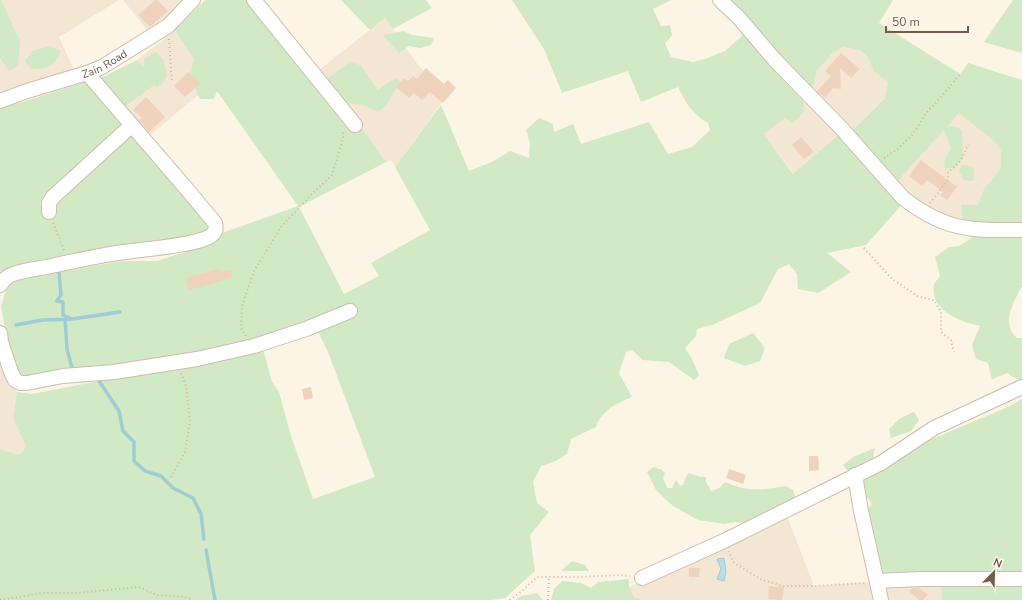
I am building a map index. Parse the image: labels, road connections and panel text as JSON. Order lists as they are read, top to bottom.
{
  "streets": {
    "street": ["Zain Road"]
  },
  "scale_bar": "50 m",
  "north": "top right"
}
